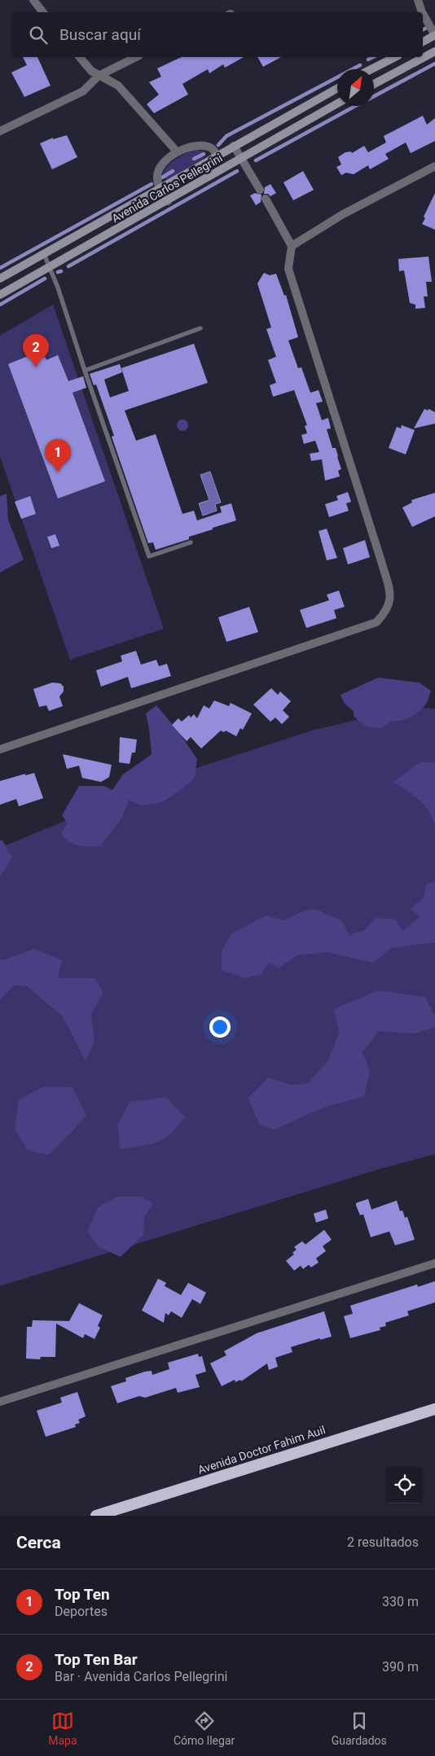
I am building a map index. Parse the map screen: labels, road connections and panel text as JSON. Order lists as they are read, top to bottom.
{
  "streets": {
    "highway": ["Avenida Doctor Fahim Auil"],
    "main road": ["Avenida Carlos Pellegrini"]
  },
  "north": "top right",
  "page": {
    "search": "Buscar aquí",
    "pins": ["2", "1"],
    "heading": ["Cerca", "2 resultados"],
    "list": [
      {
        "mark": "1",
        "name": "Top Ten",
        "note": "Deportes",
        "value": "330 m"
      },
      {
        "mark": "2",
        "name": "Top Ten Bar",
        "note": "Bar · Avenida Carlos Pellegrini",
        "value": "390 m"
      }
    ],
    "nav": ["Mapa", "Cómo llegar", "Guardados"]
  }
}
